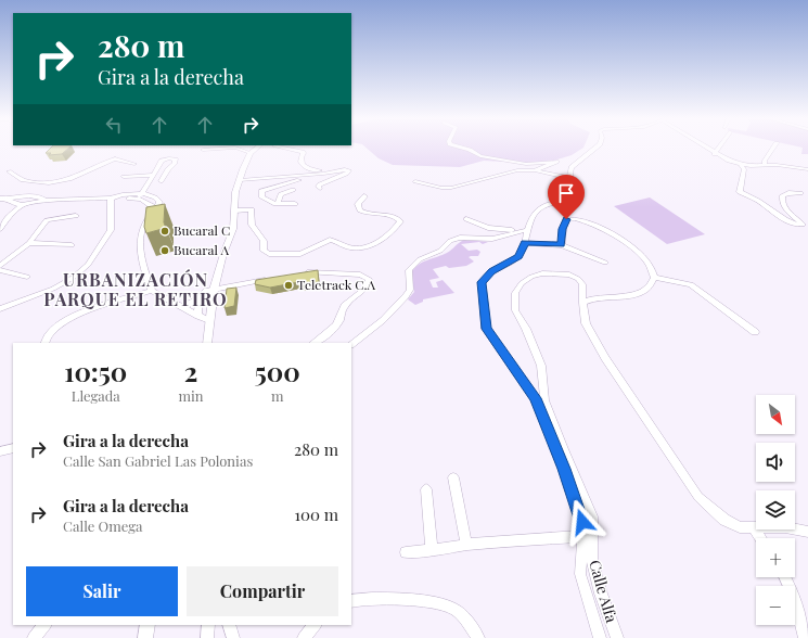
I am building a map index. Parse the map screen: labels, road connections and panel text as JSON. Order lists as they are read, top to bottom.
{
  "streets": {
    "street": ["Calle Alfa"]
  },
  "districts": ["URBANIZACIÓN PARQUE EL RETIRO"],
  "places": ["Bucaral C", "Bucaral A", "Teletrack C.A"],
  "north": "bottom right",
  "page": {
    "turn": ["280 m", "Gira a la derecha"],
    "eta": [
      "10:50",
      "Llegada",
      "2",
      "min",
      "500",
      "m"
    ],
    "map_buttons": ["+", "−"],
    "list": [
      {
        "name": "Gira a la derecha",
        "note": "Calle San Gabriel Las Polonias",
        "value": "280 m"
      },
      {
        "name": "Gira a la derecha",
        "note": "Calle Omega",
        "value": "100 m"
      }
    ],
    "buttons": ["Salir", "Compartir"]
  }
}
